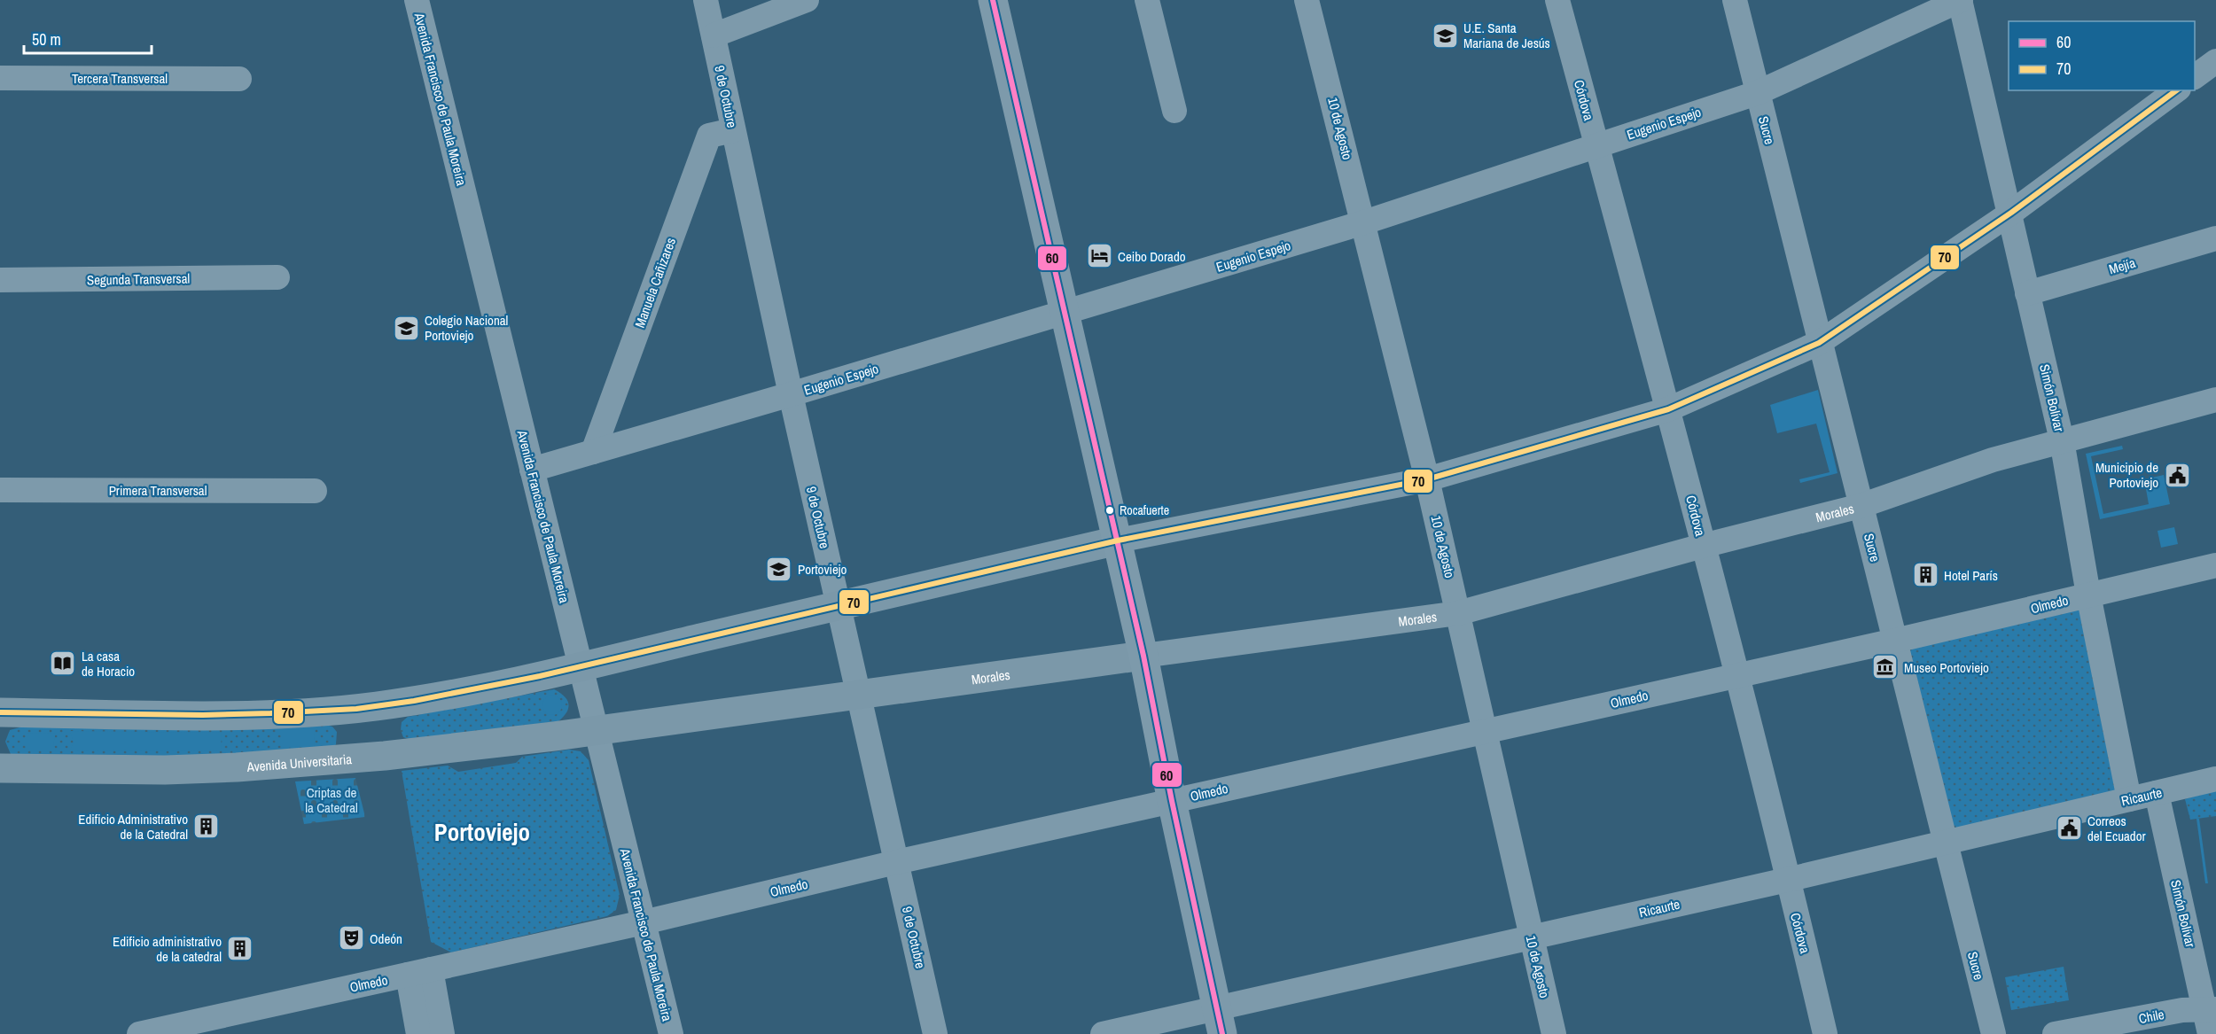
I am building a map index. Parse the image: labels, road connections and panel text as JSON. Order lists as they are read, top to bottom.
{
  "streets": {
    "main road": ["Morales", "Avenida Universitaria"],
    "street": [
      "Tercera Transversal",
      "9 de Octubre",
      "Avenida Francisco de Paula Moreira",
      "Córdova",
      "Eugenio Espejo",
      "10 de Agosto",
      "Sucre",
      "Mejía",
      "Segunda Transversal",
      "Manuela Cañizares",
      "Simón Bolívar",
      "Primera Transversal",
      "Olmedo",
      "Ricaurte",
      "Chile"
    ]
  },
  "crossings": [
    ["9 de Octubre", "Eugenio Espejo"],
    ["9 de Octubre", "Manuela Cañizares"],
    ["9 de Octubre", "Morales"],
    ["9 de Octubre", "Olmedo"],
    ["Avenida Francisco de Paula Moreira", "Eugenio Espejo"],
    ["Avenida Francisco de Paula Moreira", "Morales"],
    ["Avenida Francisco de Paula Moreira", "Olmedo"],
    ["Avenida Francisco de Paula Moreira", "Avenida Universitaria"],
    ["Córdova", "Eugenio Espejo"],
    ["Córdova", "Morales"],
    ["Córdova", "Olmedo"],
    ["Córdova", "Ricaurte"],
    ["Eugenio Espejo", "10 de Agosto"],
    ["Eugenio Espejo", "Sucre"],
    ["Eugenio Espejo", "Manuela Cañizares"],
    ["Eugenio Espejo", "Simón Bolívar"],
    ["10 de Agosto", "Morales"],
    ["10 de Agosto", "Olmedo"],
    ["10 de Agosto", "Ricaurte"],
    ["Sucre", "Morales"],
    ["Sucre", "Olmedo"],
    ["Sucre", "Ricaurte"],
    ["Mejía", "Simón Bolívar"],
    ["Simón Bolívar", "Morales"],
    ["Simón Bolívar", "Olmedo"],
    ["Simón Bolívar", "Ricaurte"],
    ["Simón Bolívar", "Chile"],
    ["Morales", "Avenida Universitaria"]
  ],
  "districts": ["Portoviejo"],
  "parks": ["Criptas de la Catedral"],
  "places": {
    "school or university": ["U.E. Santa Mariana de Jesús", "Colegio Nacional Portoviejo", "Portoviejo"],
    "hotel": ["Ceibo Dorado"],
    "public building": ["Municipio de Portoviejo", "Correos del Ecuador"],
    "other": ["Rocafuerte"],
    "building": ["Hotel París", "Edificio Administrativo de la Catedral", "Edificio administrativo de la catedral"],
    "library": ["La casa de Horacio"],
    "museum": ["Museo Portoviejo"],
    "theatre": ["Odeón"]
  },
  "lines": ["transit line 60", "transit line 70"],
  "legend": ["60", "70"],
  "scale_bar": "50 m"
}
